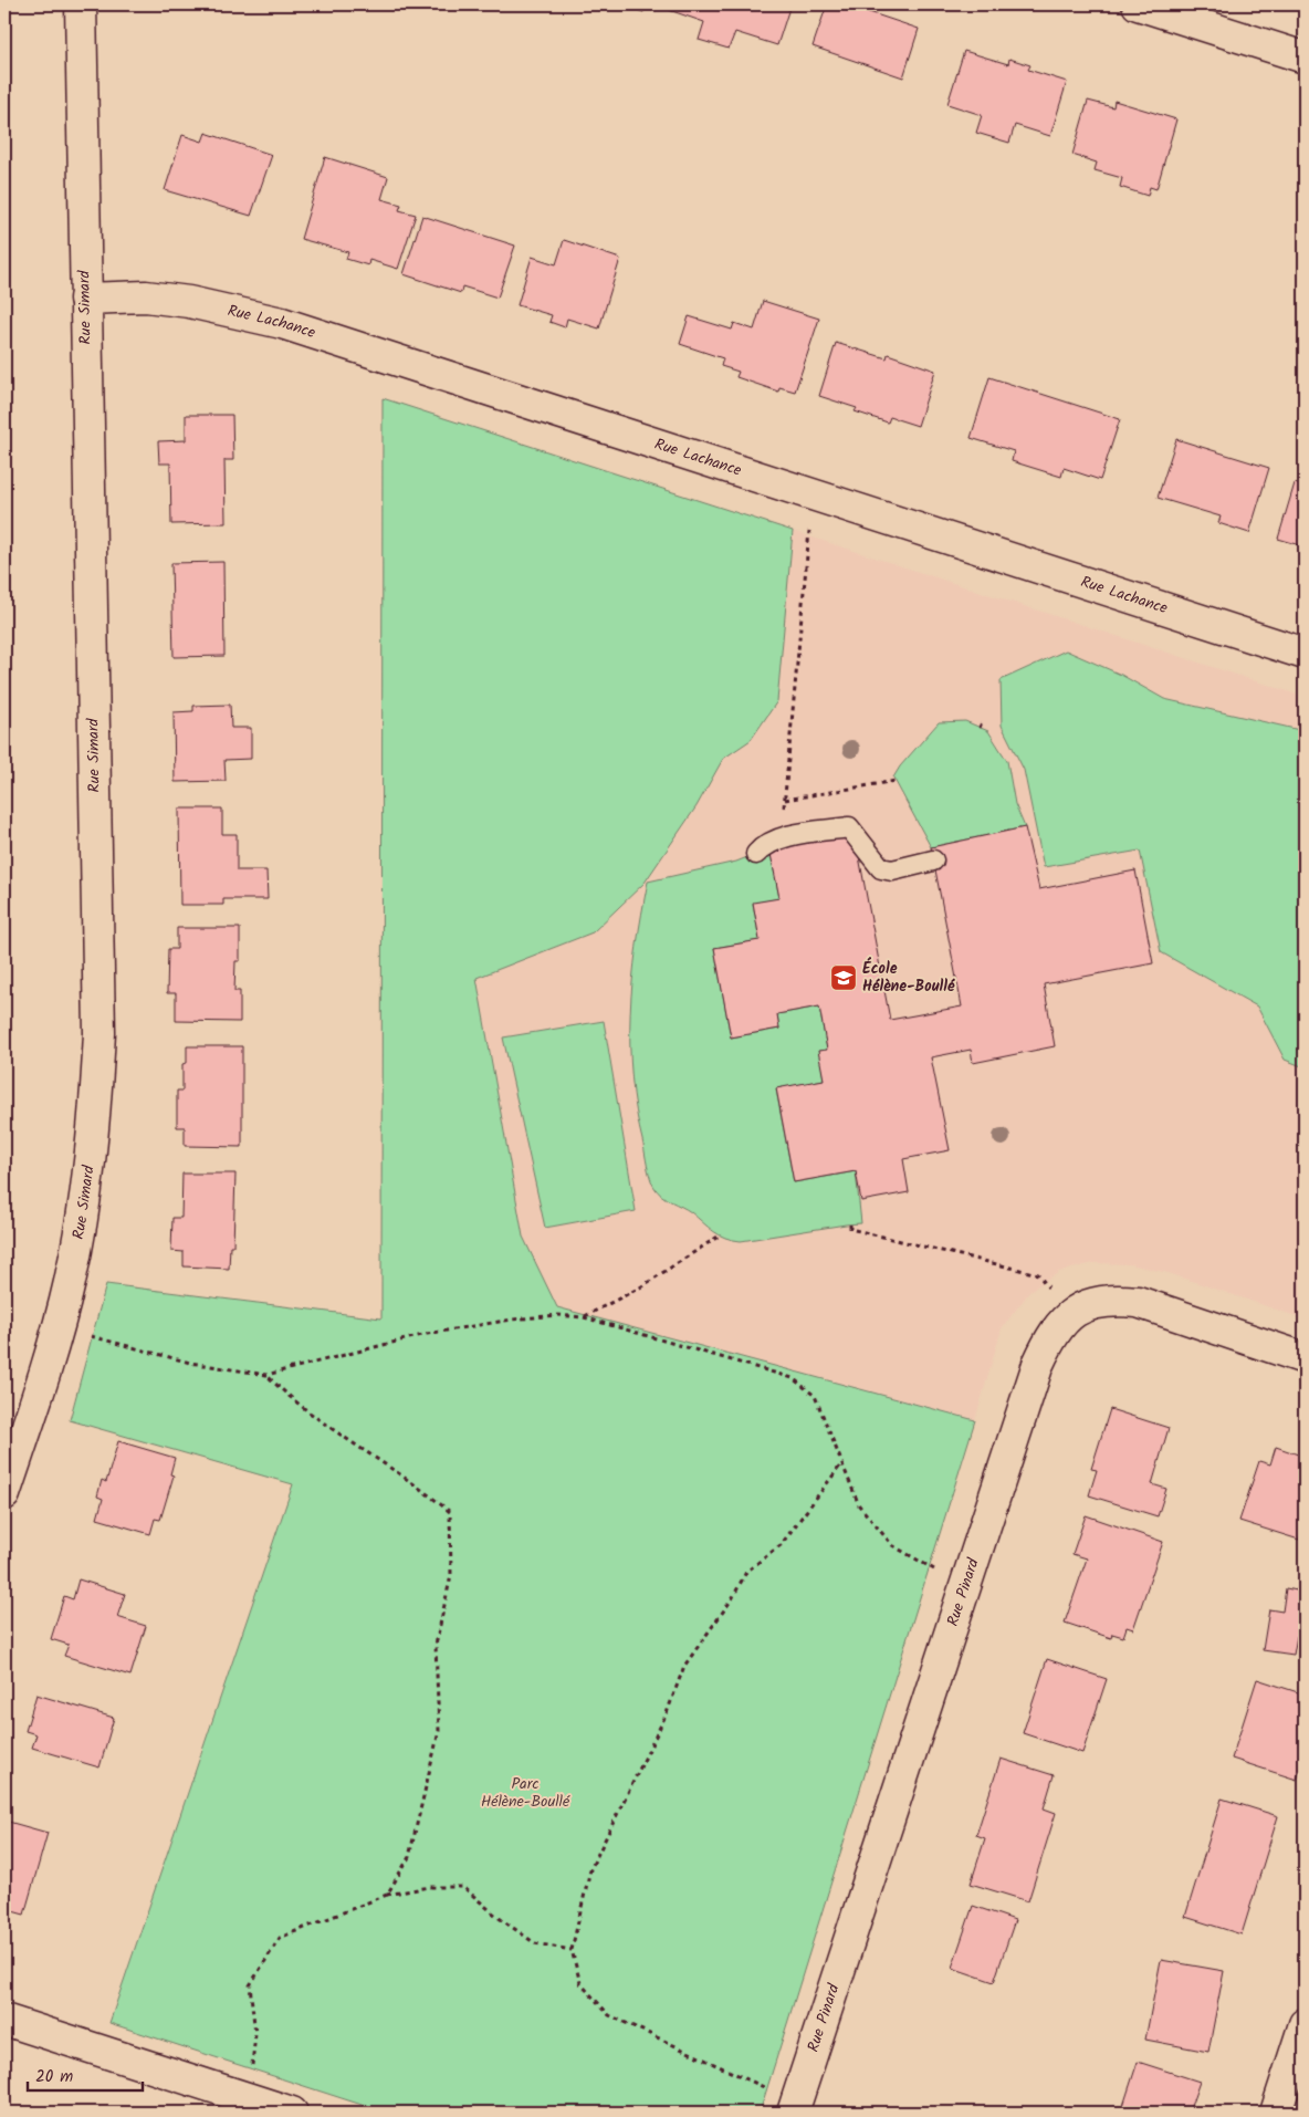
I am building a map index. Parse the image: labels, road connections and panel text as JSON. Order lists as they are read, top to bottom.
{
  "streets": {
    "street": ["Rue Simard", "Rue Lachance", "Rue Pinard"]
  },
  "crossings": [
    ["Rue Simard", "Rue Lachance"]
  ],
  "parks": ["Parc Hélène-Boullé"],
  "places": {
    "school or university": ["École Hélène-Boullé"]
  },
  "scale_bar": "20 m"
}
